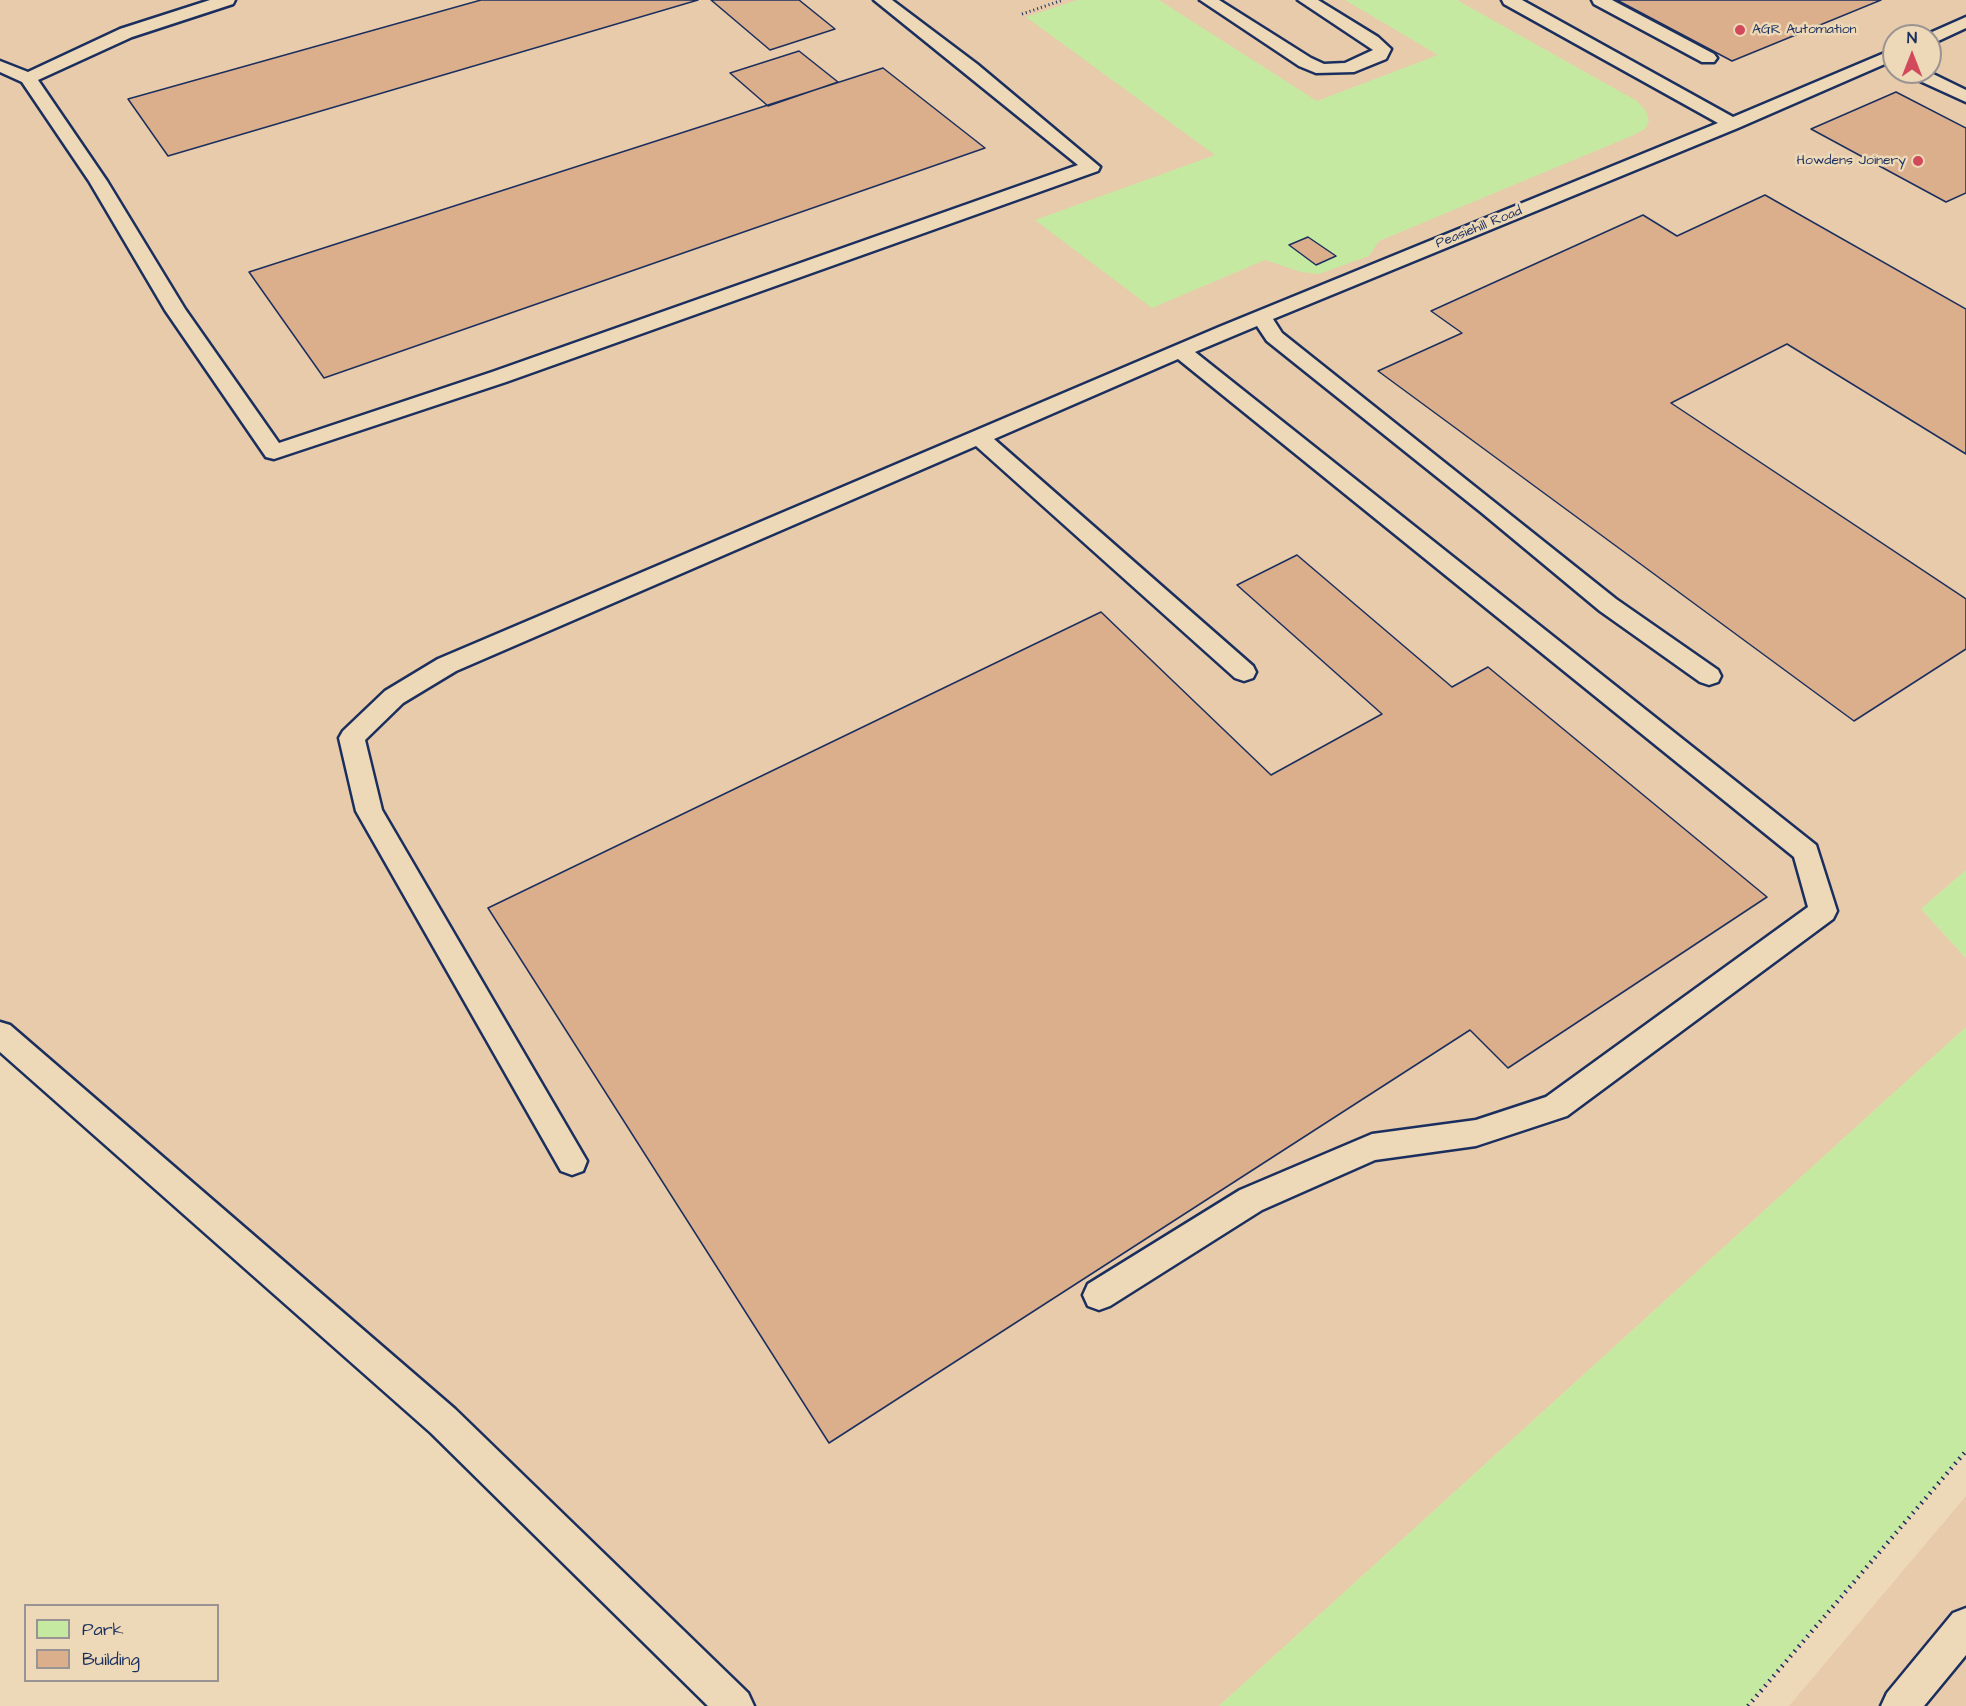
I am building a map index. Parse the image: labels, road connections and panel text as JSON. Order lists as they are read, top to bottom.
{
  "streets": {
    "lane": ["Peasiehill Road"]
  },
  "places": ["AGR Automation", "Howdens Joinery"],
  "legend": ["Park", "Building"],
  "north": "top"
}
